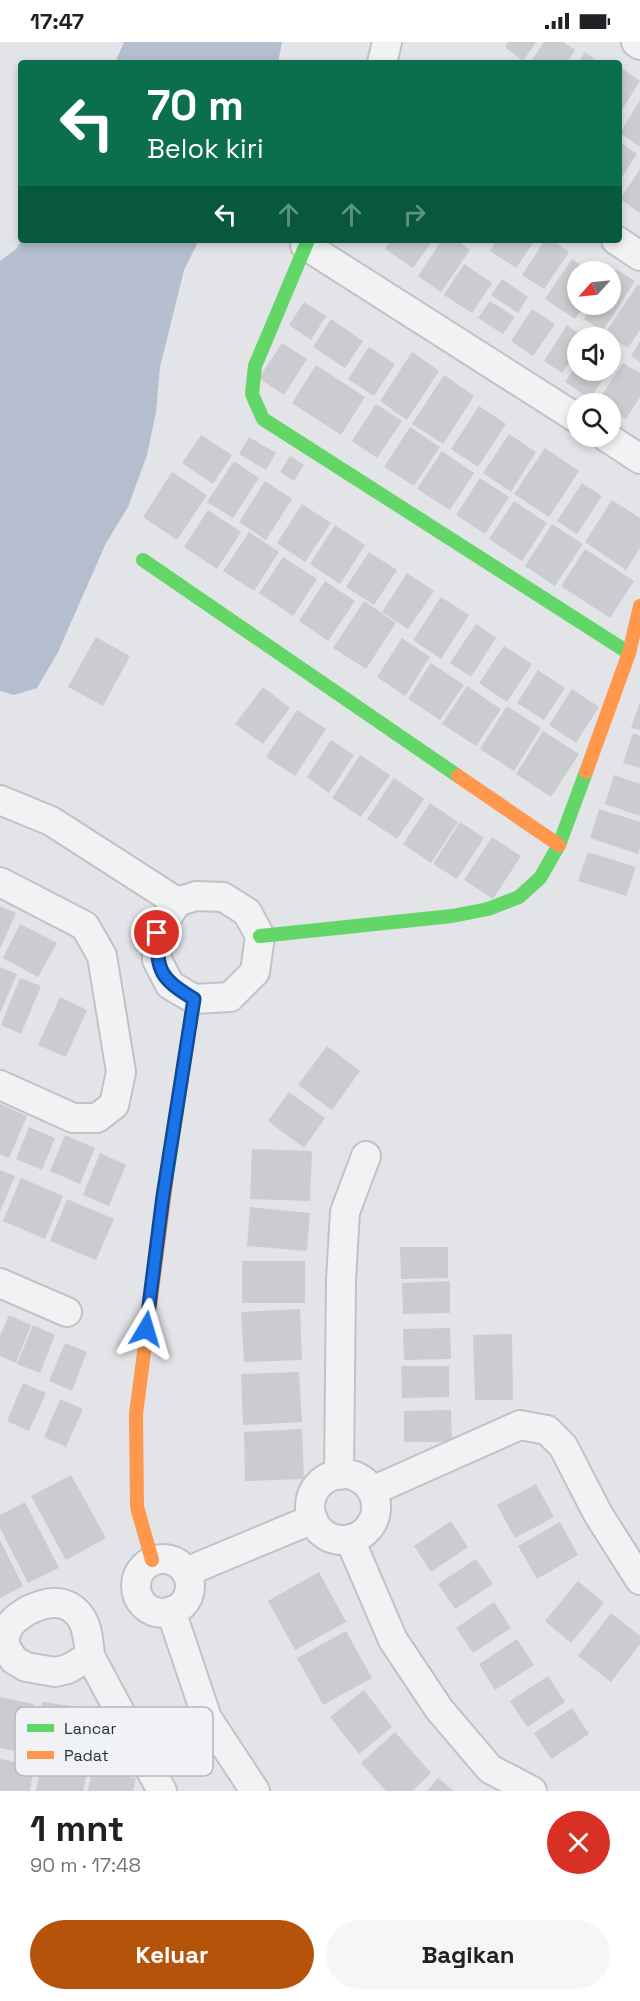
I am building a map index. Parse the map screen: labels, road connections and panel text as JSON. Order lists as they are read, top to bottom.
{
  "legend": ["Lancar", "Padat"],
  "north": "bottom left",
  "page": {
    "status": "17:47",
    "turn": ["70 m", "Belok kiri"],
    "heading": ["1 mnt", "90 m · 17:48"],
    "buttons": ["Keluar", "Bagikan"]
  }
}
